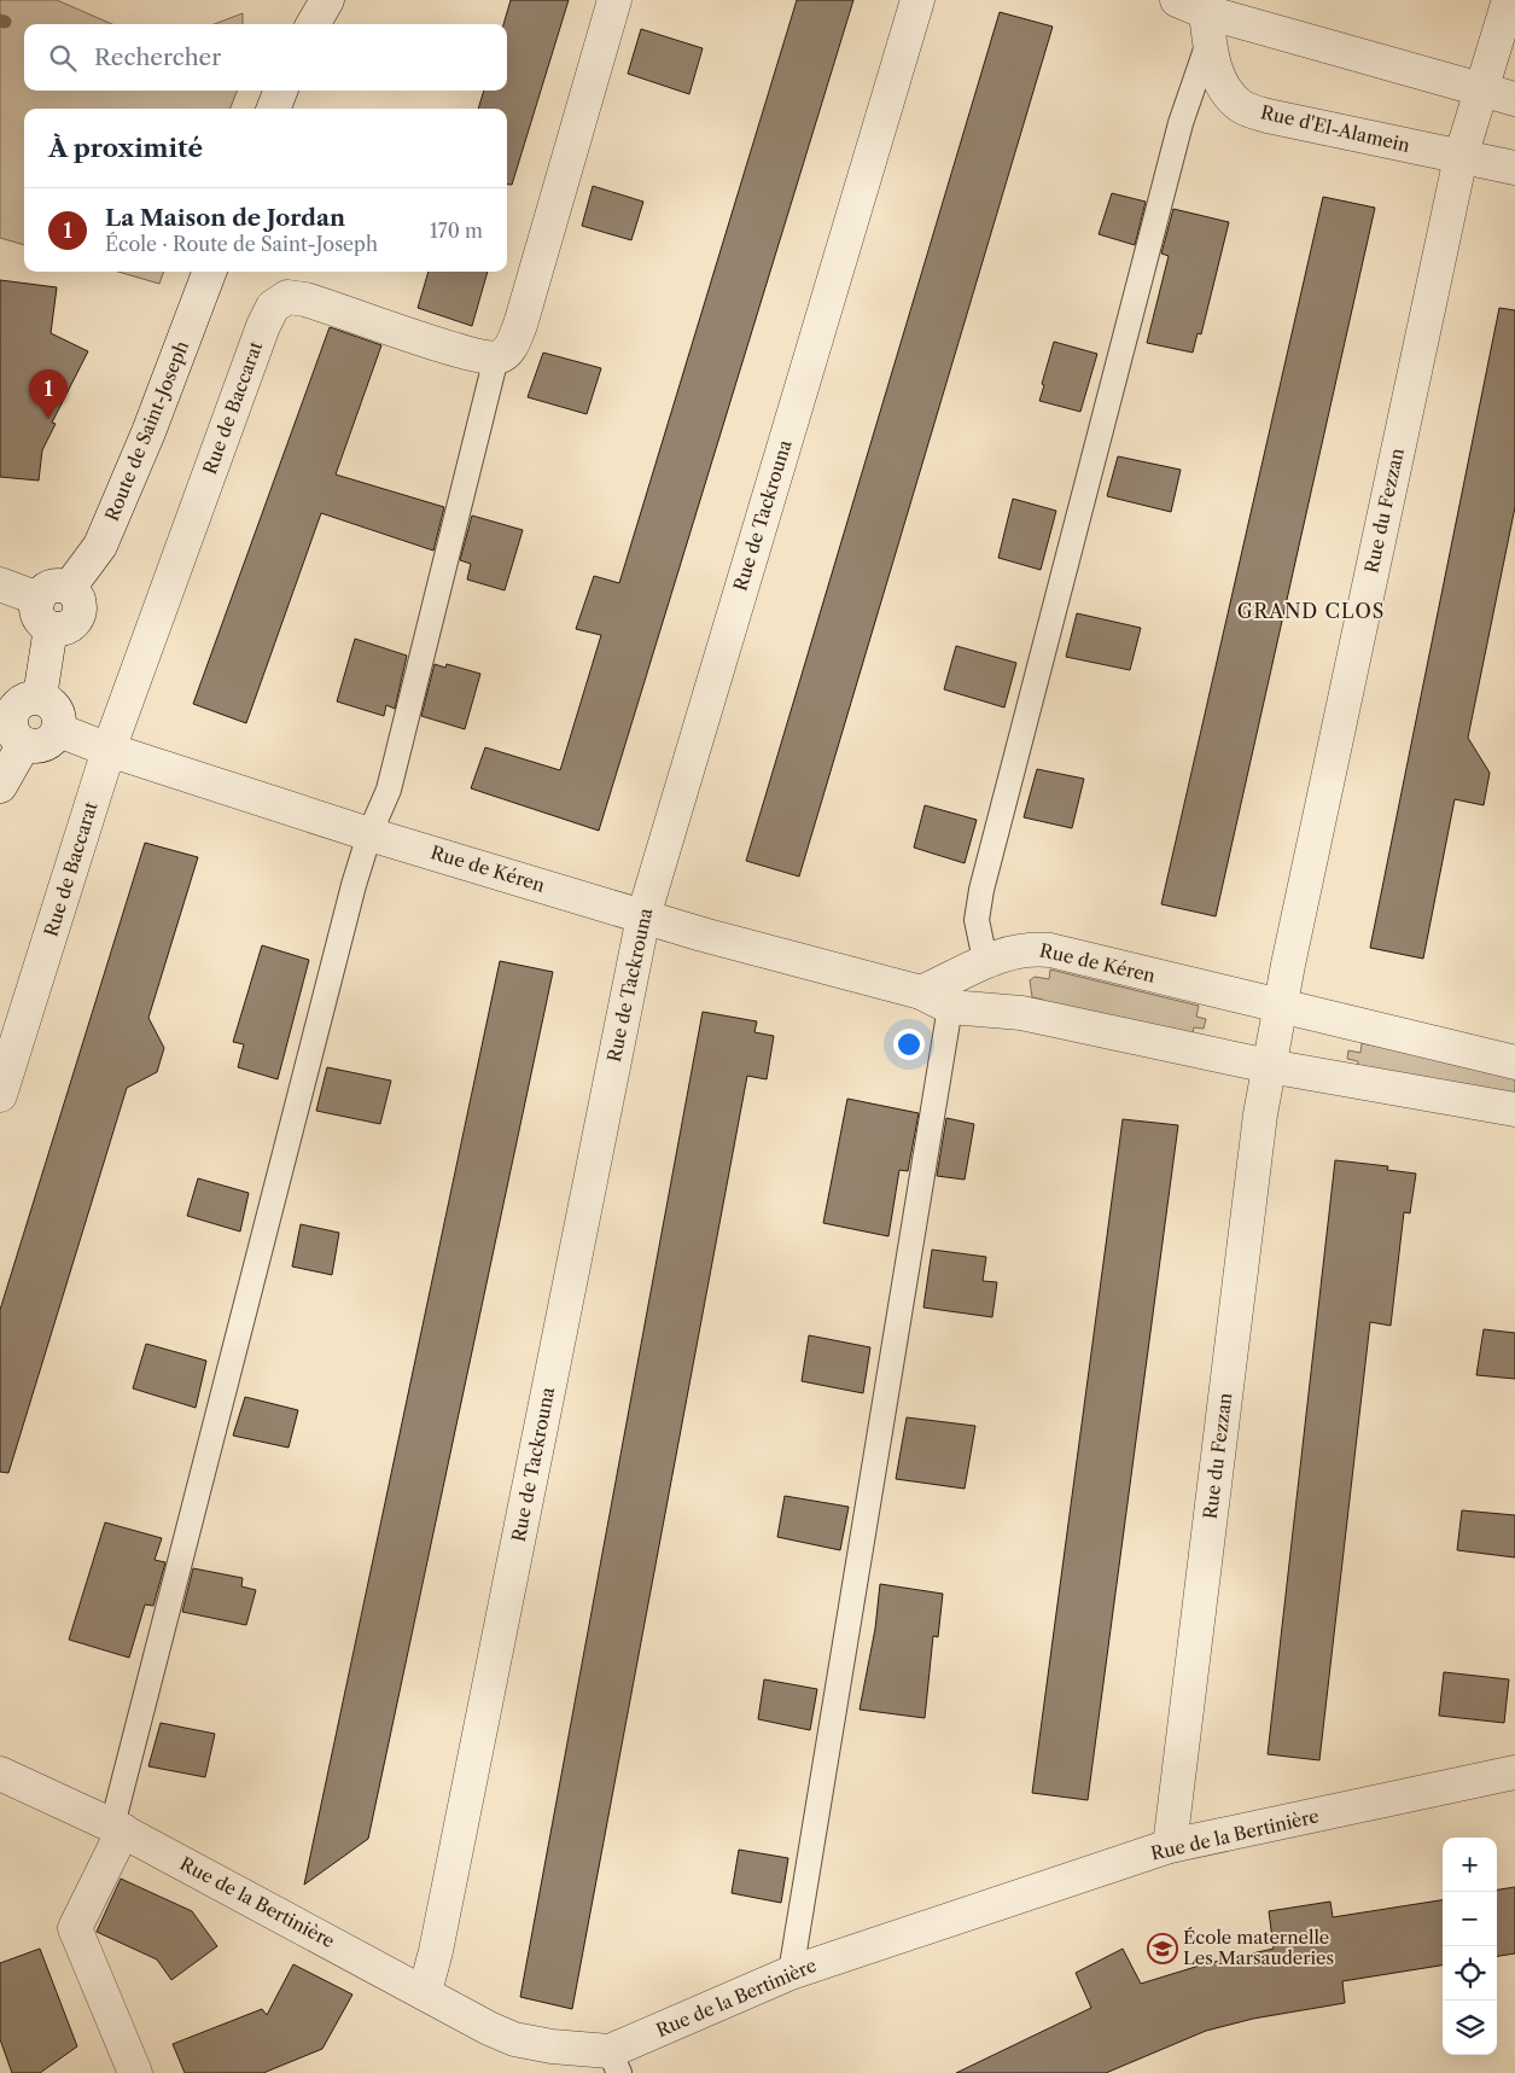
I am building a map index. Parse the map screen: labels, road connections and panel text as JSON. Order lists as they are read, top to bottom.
{
  "streets": {
    "street": [
      "Rue d'El-Alamein",
      "Rue de Baccarat",
      "Route de Saint-Joseph",
      "Rue du Fezzan",
      "Rue de Tackrouna",
      "Rue de Kéren",
      "Rue de la Bertinière"
    ]
  },
  "crossings": [
    ["Rue d'El-Alamein", "Rue du Fezzan"],
    ["Rue de Baccarat", "Rue de Kéren"],
    ["Rue du Fezzan", "Rue de Kéren"],
    ["Rue du Fezzan", "Rue de la Bertinière"],
    ["Rue de Tackrouna", "Rue de Kéren"],
    ["Rue de Tackrouna", "Rue de la Bertinière"]
  ],
  "districts": ["GRAND CLOS"],
  "places": {
    "school or university": ["École maternelle Les Marsauderies"]
  },
  "page": {
    "search": "Rechercher",
    "heading": "À proximité",
    "list": [
      {
        "mark": "1",
        "name": "La Maison de Jordan",
        "note": "École · Route de Saint-Joseph",
        "value": "170 m"
      }
    ],
    "pins": "1",
    "map_buttons": ["+", "−"]
  }
}
